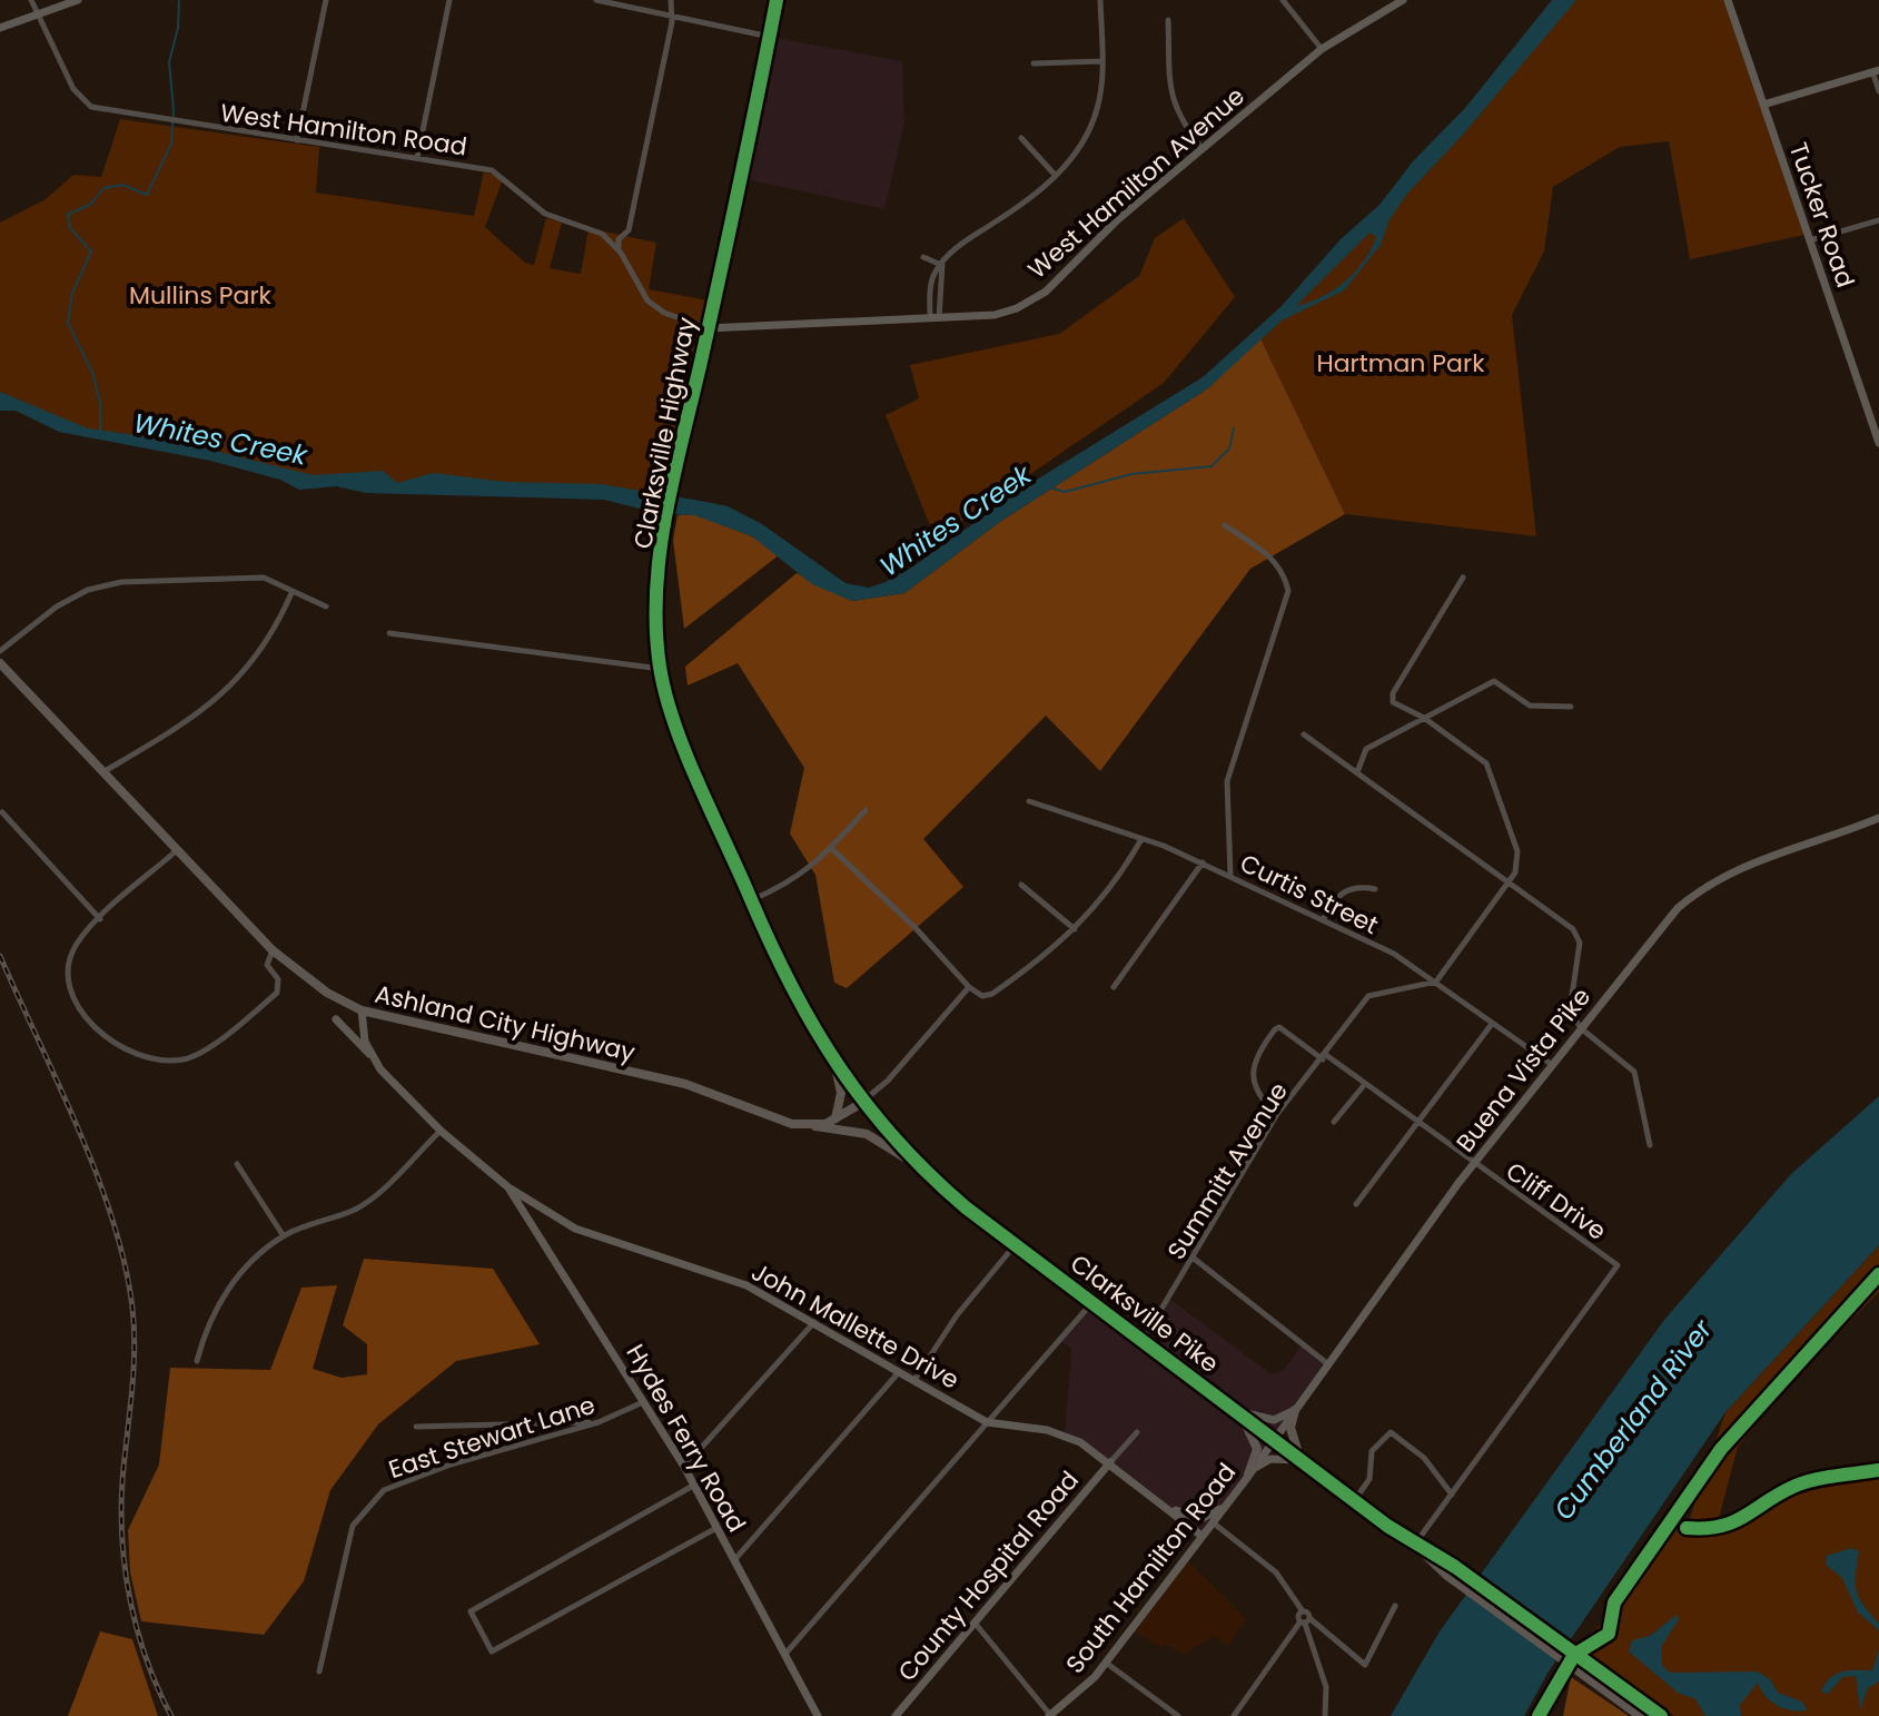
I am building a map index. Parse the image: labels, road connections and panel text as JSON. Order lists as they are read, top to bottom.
{
  "streets": {
    "main road": ["Clarksville Highway", "Ashland City Highway", "Clarksville Pike"],
    "street": [
      "West Hamilton Road",
      "West Hamilton Avenue",
      "Tucker Road",
      "Curtis Street",
      "Buena Vista Pike",
      "Summitt Avenue",
      "Cliff Drive",
      "John Mallette Drive",
      "East Stewart Lane",
      "Hydes Ferry Road",
      "South Hamilton Road",
      "County Hospital Road"
    ]
  },
  "crossings": [
    ["West Hamilton Road", "West Hamilton Avenue"],
    ["West Hamilton Road", "Clarksville Highway"],
    ["West Hamilton Avenue", "Clarksville Highway"],
    ["Clarksville Highway", "Clarksville Pike"],
    ["Curtis Street", "Buena Vista Pike"],
    ["Curtis Street", "Summitt Avenue"],
    ["Ashland City Highway", "Clarksville Pike"],
    ["Buena Vista Pike", "Cliff Drive"],
    ["Buena Vista Pike", "Clarksville Pike"],
    ["Buena Vista Pike", "South Hamilton Road"],
    ["Summitt Avenue", "Cliff Drive"],
    ["Summitt Avenue", "Clarksville Pike"],
    ["Cliff Drive", "Clarksville Pike"],
    ["Clarksville Pike", "South Hamilton Road"],
    ["John Mallette Drive", "Hydes Ferry Road"],
    ["John Mallette Drive", "South Hamilton Road"],
    ["John Mallette Drive", "County Hospital Road"],
    ["East Stewart Lane", "Hydes Ferry Road"]
  ],
  "water": ["Whites Creek", "Cumberland River"],
  "parks": ["Mullins Park", "Hartman Park"]
}
